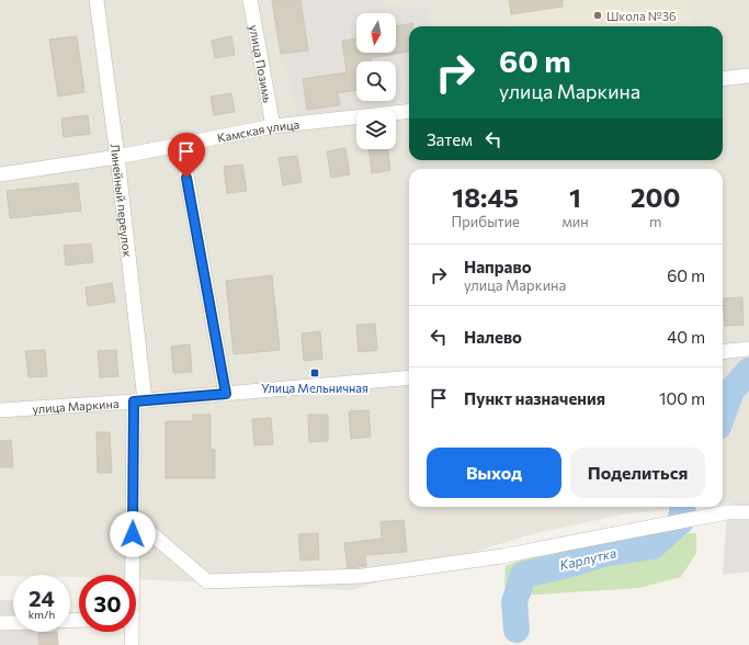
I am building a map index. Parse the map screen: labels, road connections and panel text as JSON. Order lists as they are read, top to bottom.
{
  "streets": {
    "street": [
      "улица Позимь",
      "Камская улица",
      "Линейный переулок",
      "улица Маркина"
    ]
  },
  "crossings": [
    ["улица Позимь", "Камская улица"],
    ["Камская улица", "Линейный переулок"],
    ["Линейный переулок", "улица Маркина"]
  ],
  "water": ["Карлутка"],
  "places": {
    "other": ["Школа №36"],
    "transit": ["Улица Мельничная"]
  },
  "north": "bottom",
  "page": {
    "turn": ["60 m", "улица Маркина"],
    "then": "Затем",
    "eta": [
      "18:45",
      "Прибытие",
      "1",
      "мин",
      "200",
      "m"
    ],
    "list": [
      {
        "name": "Направо",
        "note": "улица Маркина",
        "value": "60 m"
      },
      {
        "name": "Налево",
        "value": "40 m"
      },
      {
        "name": "Пункт назначения",
        "value": "100 m"
      }
    ],
    "buttons": ["Выход", "Поделиться"],
    "speed": "24 km/h",
    "limit": "30"
  }
}
